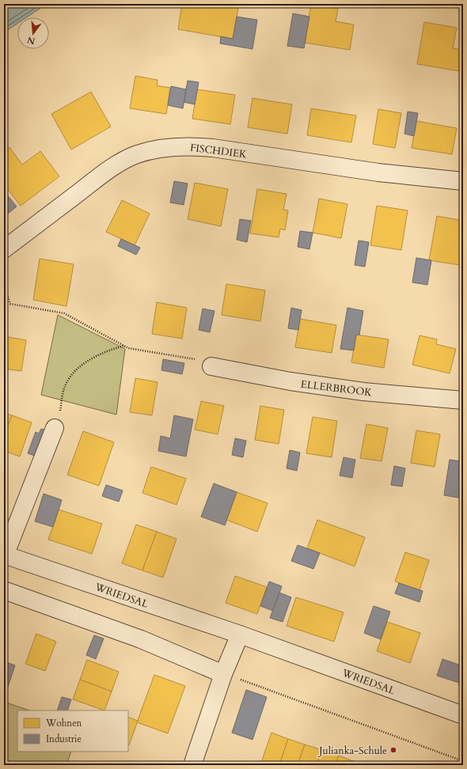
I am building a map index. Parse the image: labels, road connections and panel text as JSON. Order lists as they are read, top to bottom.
{
  "streets": {
    "street": ["FISCHDIEK", "ELLERBROOK", "WRIEDSAL"]
  },
  "places": ["Julianka-Schule"],
  "legend": ["Wohnen", "Industrie"],
  "north": "bottom"
}
